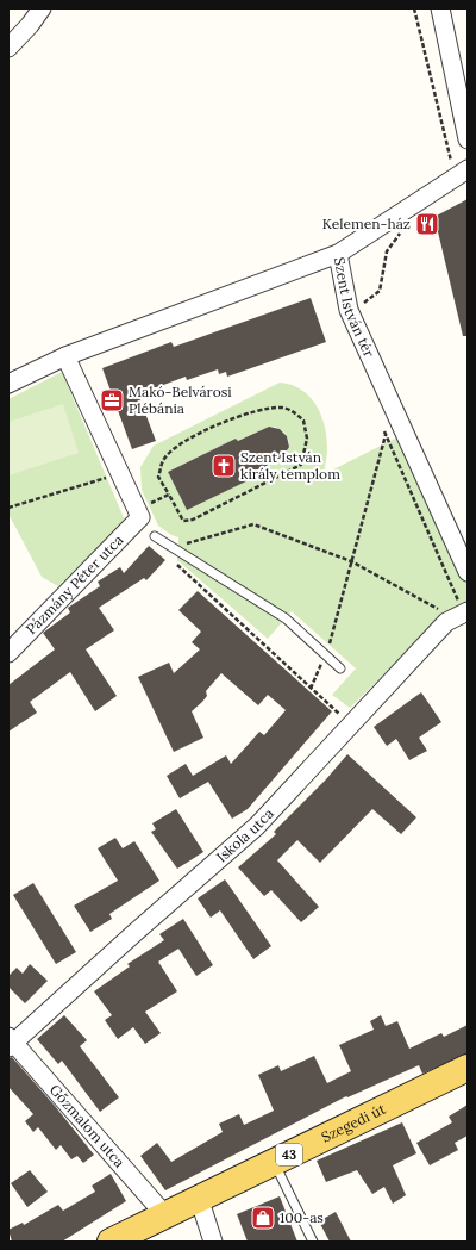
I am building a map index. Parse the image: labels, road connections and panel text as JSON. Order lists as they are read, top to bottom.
{
  "streets": {
    "main road": ["Szegedi út", "43"],
    "street": [
      "Szent István tér",
      "Pázmány Péter utca",
      "Iskola utca",
      "Gőzmalom utca"
    ]
  },
  "crossings": [
    ["Iskola utca", "Gőzmalom utca"],
    ["Szegedi út", "Gőzmalom utca"]
  ],
  "places": {
    "restaurant": ["Kelemen-ház"],
    "office": ["Makó-Belvárosi Plébánia"],
    "church": ["Szent István király templom"],
    "shop": ["100-as"]
  }
}
